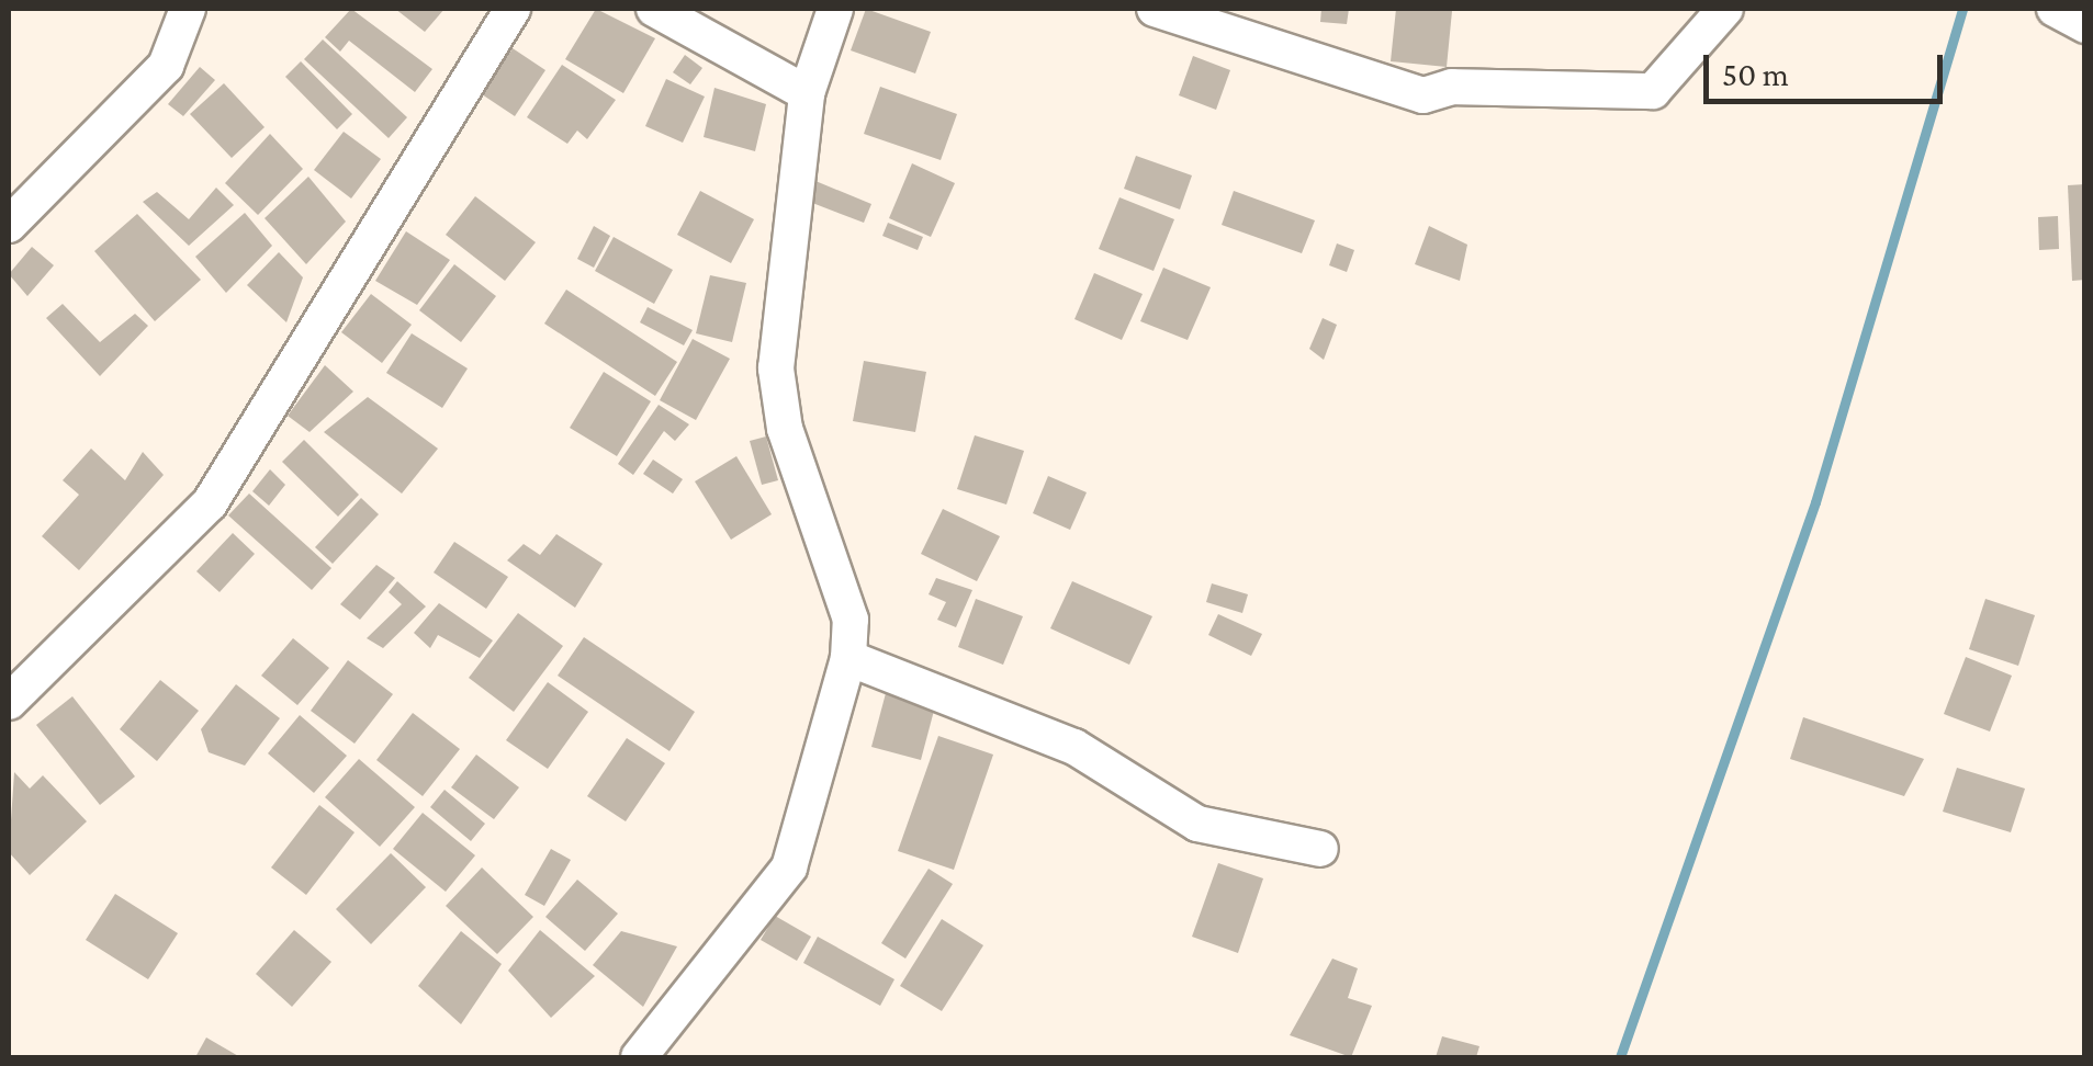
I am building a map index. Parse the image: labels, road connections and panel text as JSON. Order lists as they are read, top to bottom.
{
  "scale_bar": "50 m"
}
